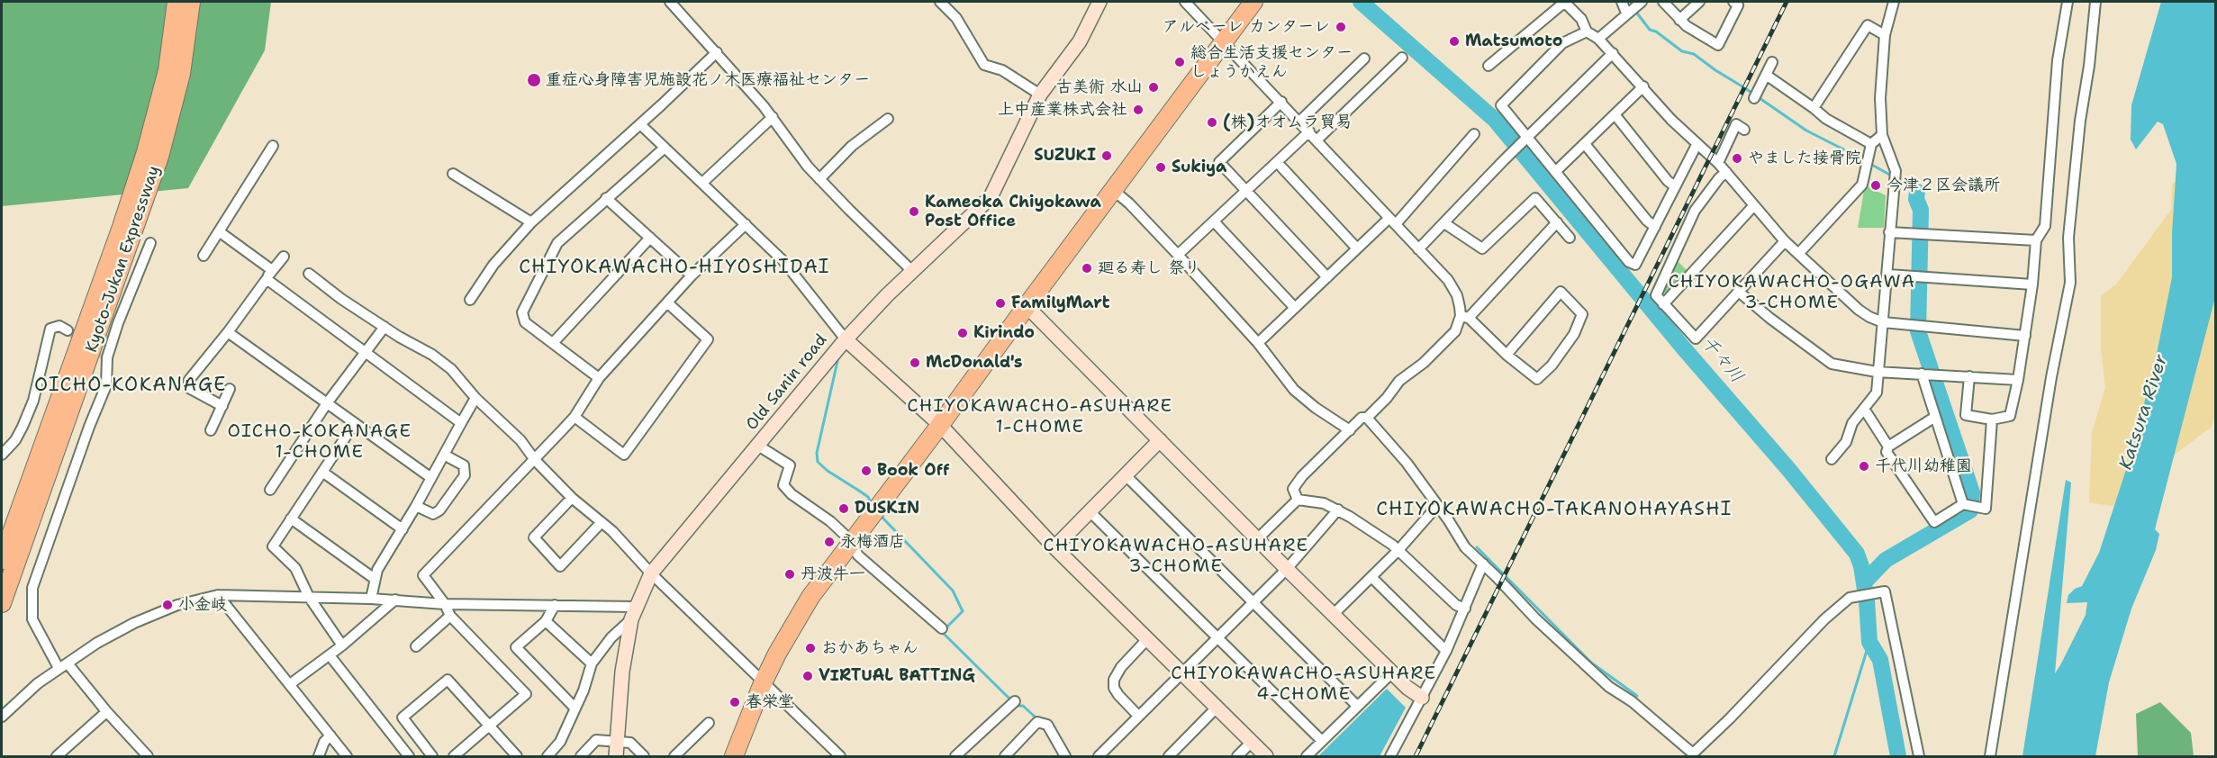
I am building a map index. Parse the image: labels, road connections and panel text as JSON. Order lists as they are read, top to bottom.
{
  "streets": {
    "highway": ["Kyoto-Jukan Expressway"],
    "street": ["Old Sanin road"]
  },
  "districts": [
    "CHIYOKAWACHO-HIYOSHIDAI",
    "CHIYOKAWACHO-OGAWA 3-CHOME",
    "OICHO-KOKANAGE",
    "CHIYOKAWACHO-ASUHARE 1-CHOME",
    "OICHO-KOKANAGE 1-CHOME",
    "CHIYOKAWACHO-TAKANOHAYASHI",
    "CHIYOKAWACHO-ASUHARE 3-CHOME",
    "CHIYOKAWACHO-ASUHARE 4-CHOME"
  ],
  "water": ["千々川", "Katsura River"],
  "places": [
    "アルベーレ カンターレ",
    "Matsumoto",
    "総合生活支援センター しょうかえん",
    "重症心身障害児施設花ノ木医療福祉センター",
    "古美術 水山",
    "上中産業株式会社",
    "(株)オオムラ貿易",
    "SUZUKI",
    "やました接骨院",
    "Sukiya",
    "今津２区会議所",
    "Kameoka Chiyokawa Post Office",
    "廻る寿し 祭り",
    "FamilyMart",
    "Kirindo",
    "McDonald's",
    "千代川幼稚園",
    "Book Off",
    "DUSKIN",
    "永梅酒店",
    "丹波牛一",
    "小金岐",
    "おかあちゃん",
    "VIRTUAL BATTING",
    "春栄堂"
  ]
}
